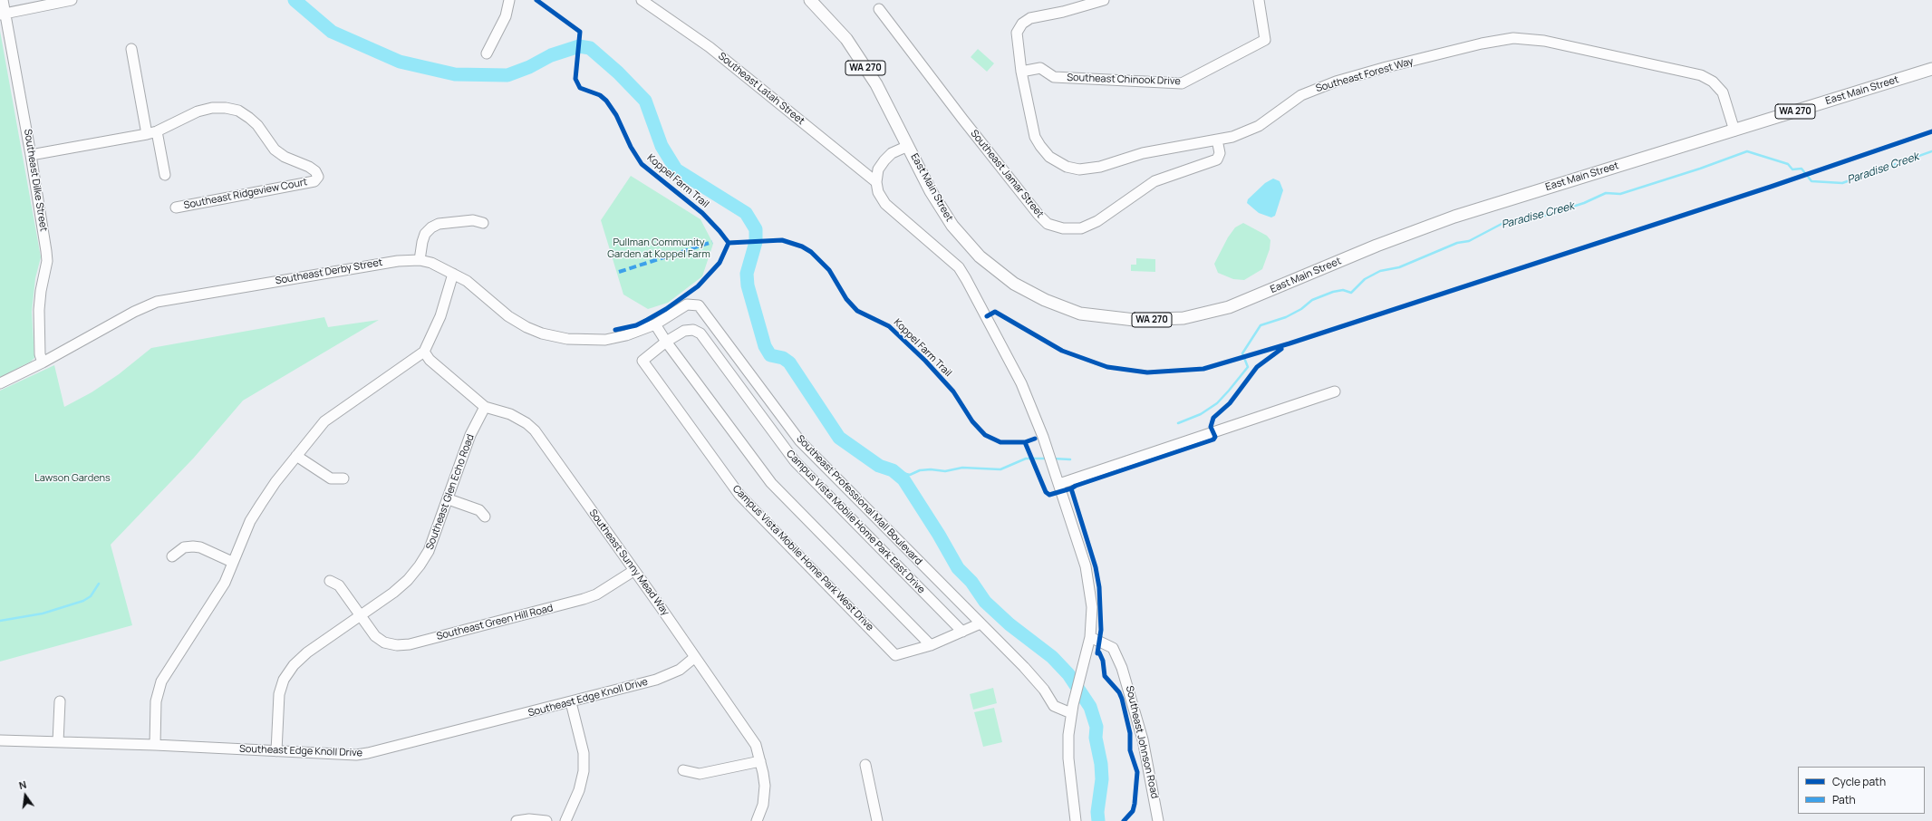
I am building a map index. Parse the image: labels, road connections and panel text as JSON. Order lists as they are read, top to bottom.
{
  "streets": {
    "main road": ["WA 270", "East Main Street"],
    "street": [
      "Southeast Forest Way",
      "Southeast Chinook Drive",
      "Southeast Latah Street",
      "Southeast Jamar Street",
      "Southeast Dilke Street",
      "Southeast Ridgeview Court",
      "Southeast Derby Street",
      "Southeast Glen Echo Road",
      "Southeast Professional Mall Boulevard",
      "Campus Vista Mobile Home Park East Drive",
      "Campus Vista Mobile Home Park West Drive",
      "Southeast Sunny Mead Way",
      "Southeast Green Hill Road",
      "Southeast Edge Knoll Drive",
      "Southeast Johnson Road"
    ],
    "cycle path": ["Koppel Farm Trail"]
  },
  "crossings": [
    ["Southeast Forest Way", "Southeast Chinook Drive"],
    ["Southeast Forest Way", "East Main Street"],
    ["Southeast Forest Way", "Southeast Jamar Street"],
    ["Southeast Dilke Street", "Southeast Ridgeview Court"],
    ["Southeast Dilke Street", "Southeast Derby Street"],
    ["Southeast Derby Street", "Southeast Professional Mall Boulevard"],
    ["Southeast Glen Echo Road", "Southeast Sunny Mead Way"],
    ["Southeast Glen Echo Road", "Southeast Green Hill Road"],
    ["Southeast Glen Echo Road", "Southeast Edge Knoll Drive"],
    ["Campus Vista Mobile Home Park East Drive", "Campus Vista Mobile Home Park West Drive"],
    ["Southeast Sunny Mead Way", "Southeast Green Hill Road"],
    ["Southeast Sunny Mead Way", "Southeast Edge Knoll Drive"]
  ],
  "water": ["Paradise Creek"],
  "parks": ["Pullman Community Garden at Koppel Farm", "Lawson Gardens"],
  "legend": ["Cycle path", "Path"],
  "north": "top"
}
